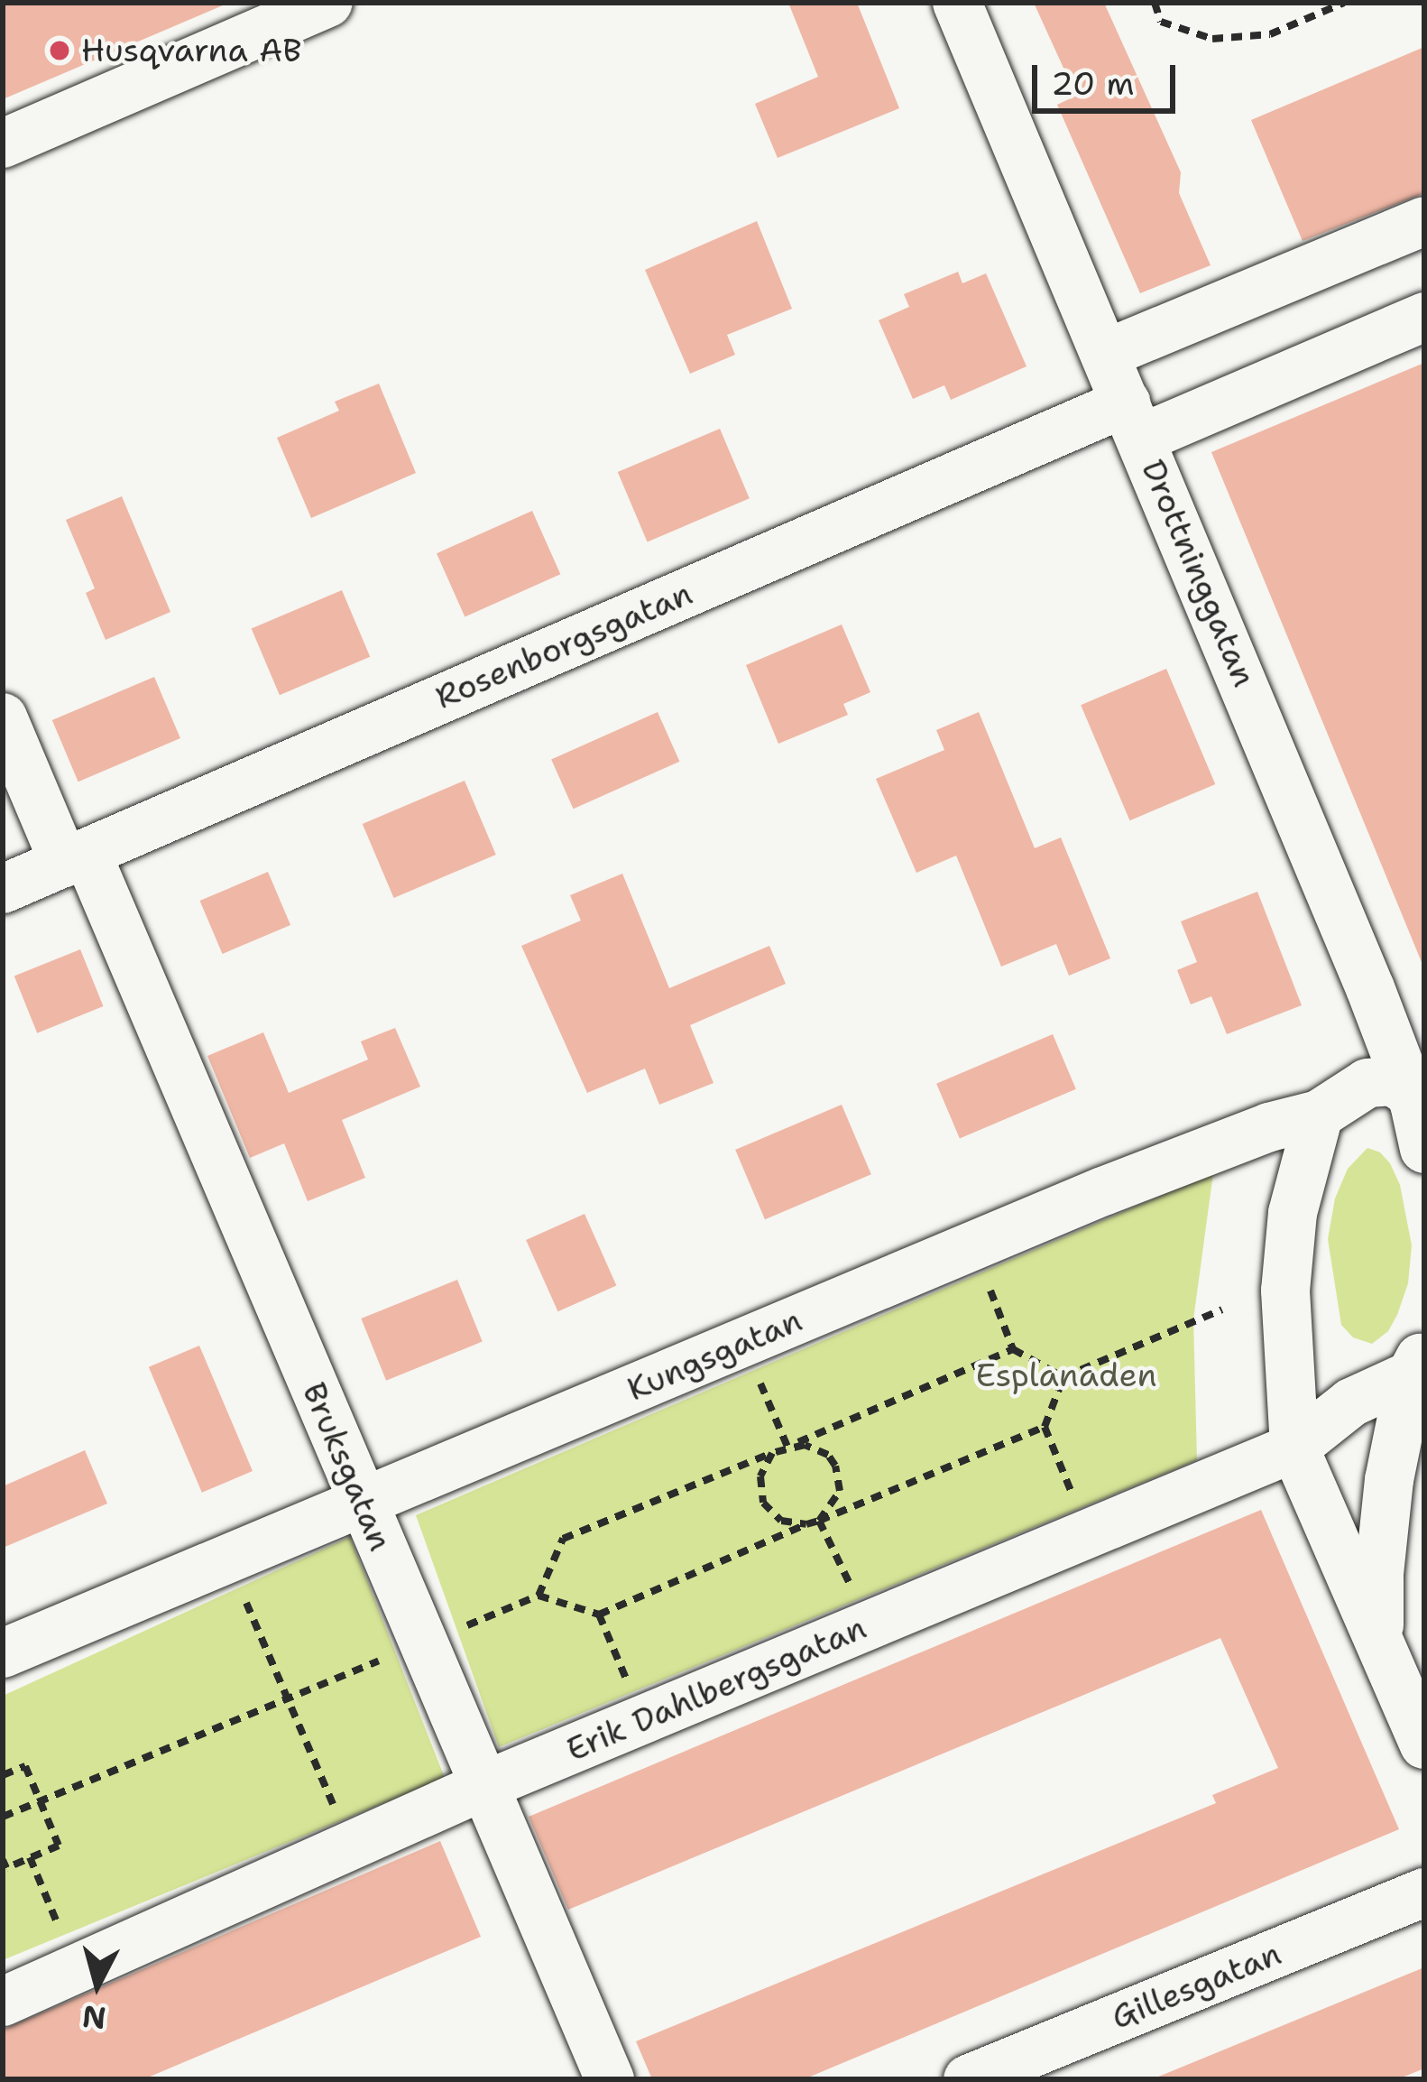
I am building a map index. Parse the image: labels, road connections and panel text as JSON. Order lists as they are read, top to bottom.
{
  "streets": {
    "street": [
      "Drottninggatan",
      "Rosenborgsgatan",
      "Kungsgatan",
      "Bruksgatan",
      "Erik Dahlbergsgatan",
      "Gillesgatan"
    ]
  },
  "crossings": [
    ["Drottninggatan", "Rosenborgsgatan"],
    ["Drottninggatan", "Kungsgatan"],
    ["Rosenborgsgatan", "Bruksgatan"],
    ["Kungsgatan", "Bruksgatan"],
    ["Bruksgatan", "Erik Dahlbergsgatan"]
  ],
  "parks": ["Esplanaden"],
  "places": ["Husqvarna AB"],
  "scale_bar": "20 m",
  "north": "bottom"
}
